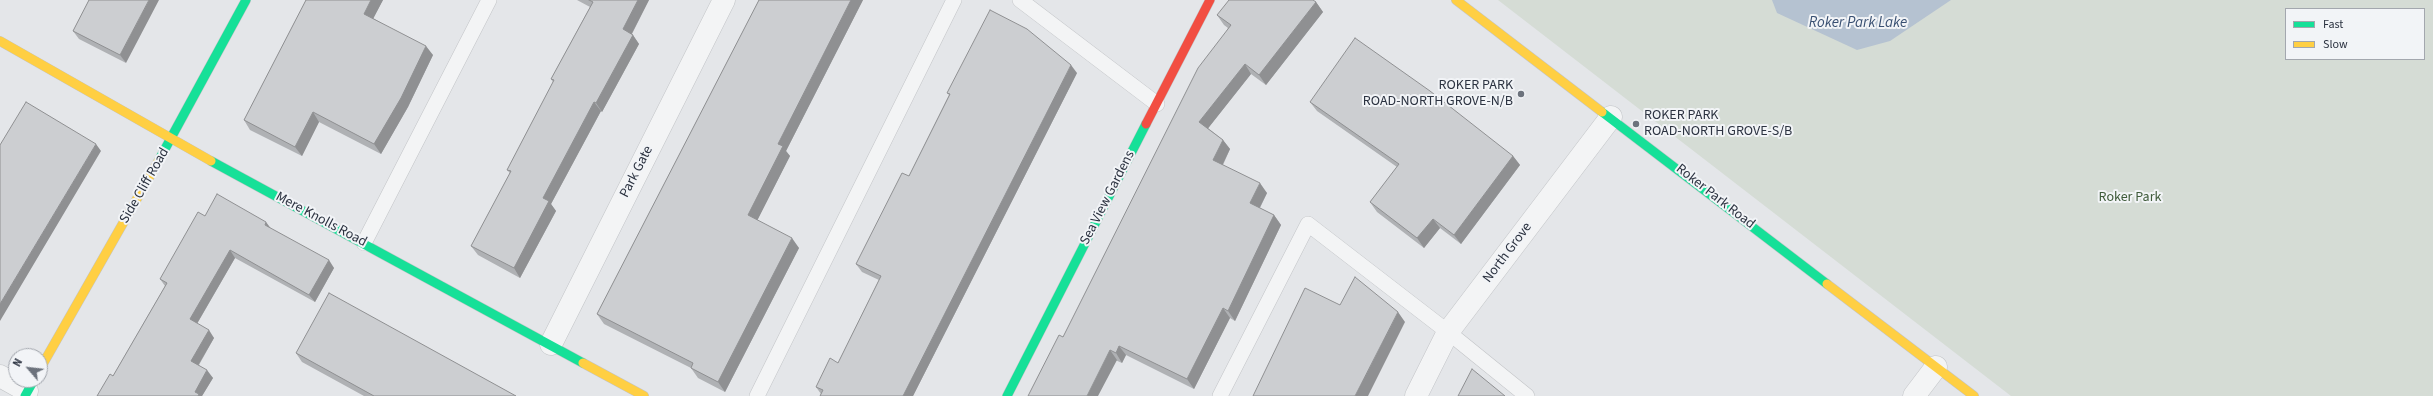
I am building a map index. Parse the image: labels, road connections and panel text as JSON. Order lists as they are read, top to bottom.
{
  "streets": {
    "street": [
      "Park Gate",
      "Side Cliff Road",
      "Roker Park Road",
      "Sea View Gardens",
      "Mere Knolls Road",
      "North Grove"
    ]
  },
  "crossings": [
    ["Park Gate", "Mere Knolls Road"],
    ["Side Cliff Road", "Mere Knolls Road"],
    ["Roker Park Road", "North Grove"]
  ],
  "water": ["Roker Park Lake"],
  "parks": ["Roker Park"],
  "places": ["ROKER PARK ROAD-NORTH GROVE-N/B", "ROKER PARK ROAD-NORTH GROVE-S/B"],
  "legend": ["Fast", "Slow"],
  "north": "top left"
}
